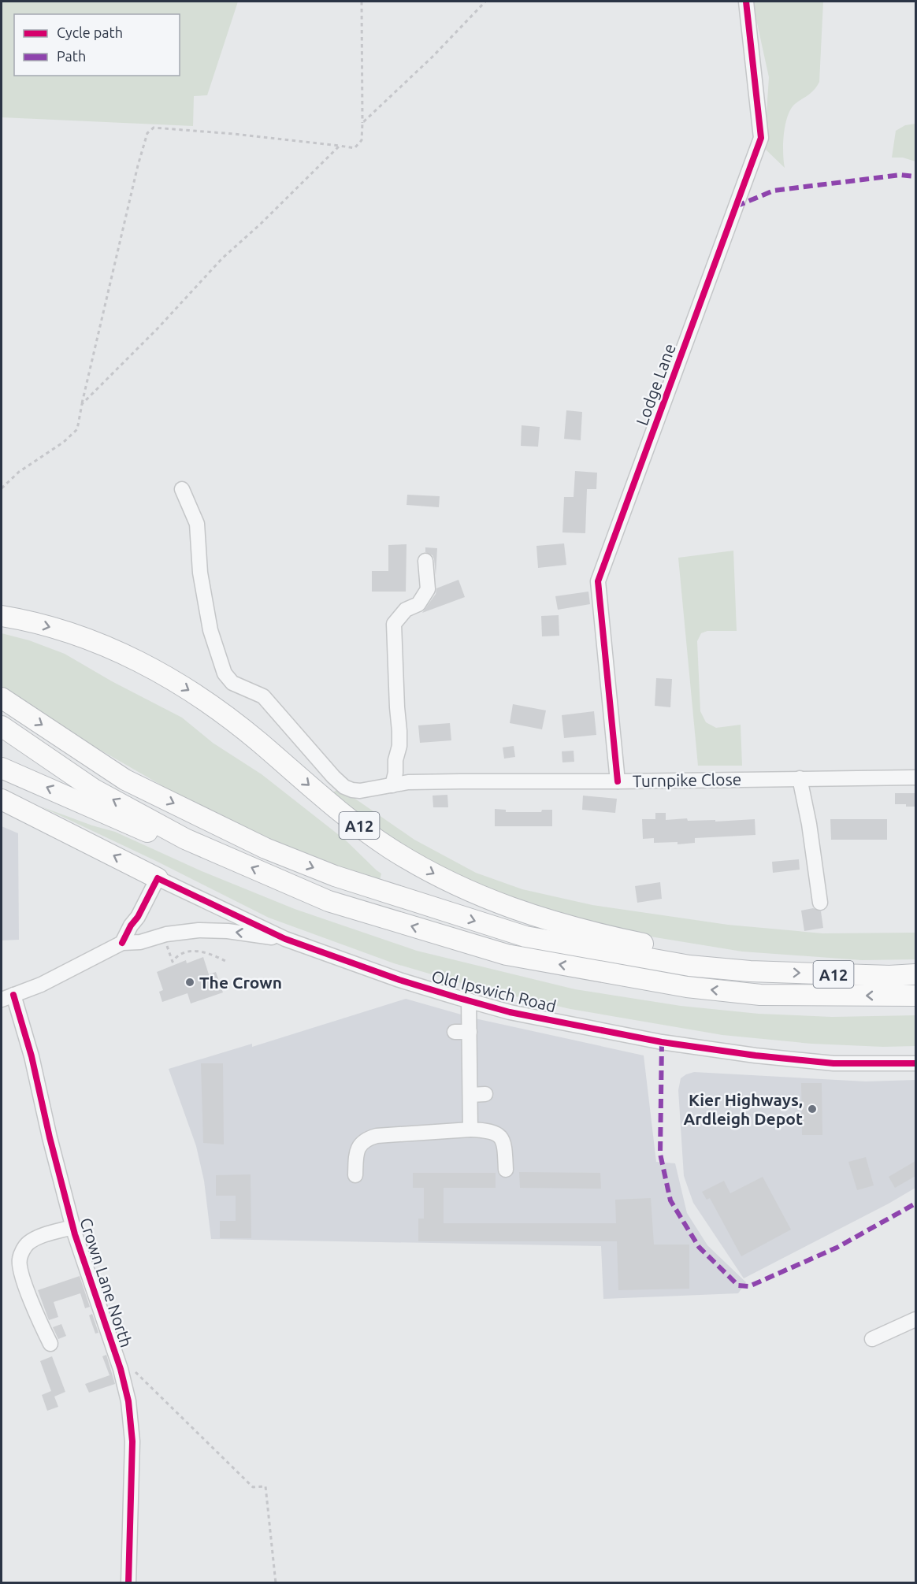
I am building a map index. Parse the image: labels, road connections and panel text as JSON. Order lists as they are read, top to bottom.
{
  "streets": {
    "highway": ["A12"],
    "street": [
      "Lodge Lane",
      "Turnpike Close",
      "Old Ipswich Road",
      "Crown Lane North"
    ]
  },
  "crossings": [
    ["Lodge Lane", "Turnpike Close"],
    ["Old Ipswich Road", "Crown Lane North"]
  ],
  "places": ["The Crown", "Kier Highways, Ardleigh Depot"],
  "legend": ["Cycle path", "Path"]
}
